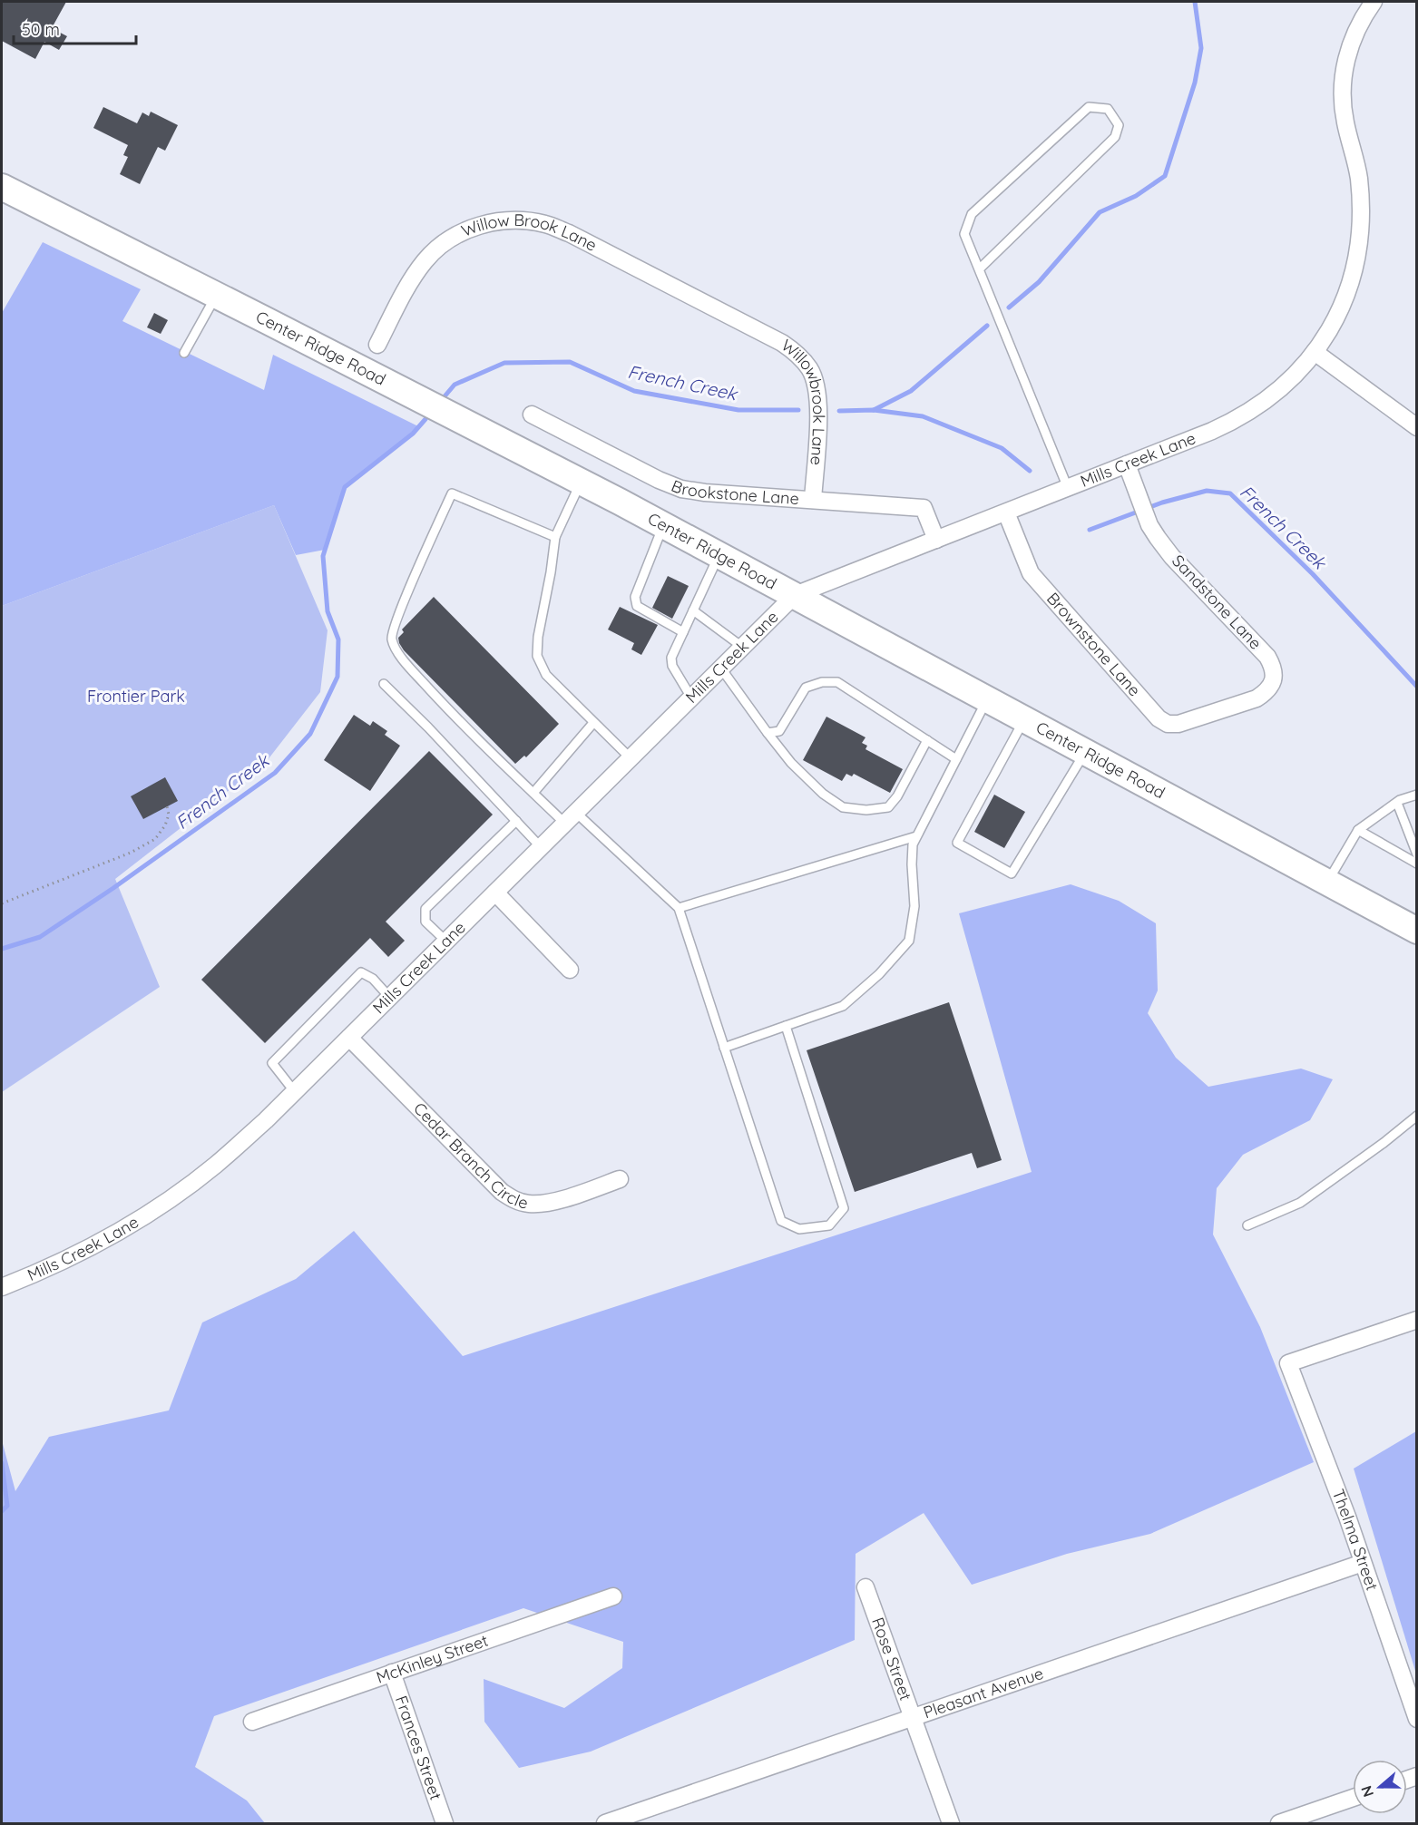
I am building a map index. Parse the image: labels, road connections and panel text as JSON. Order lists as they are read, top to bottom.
{
  "streets": {
    "main road": ["Center Ridge Road"],
    "street": [
      "Willow Brook Lane",
      "Willowbrook Lane",
      "Mills Creek Lane",
      "Brookstone Lane",
      "Sandstone Lane",
      "Brownstone Lane",
      "Cedar Branch Circle",
      "Thelma Street",
      "McKinley Street",
      "Rose Street",
      "Pleasant Avenue",
      "Frances Street"
    ]
  },
  "crossings": [
    ["Willow Brook Lane", "Willowbrook Lane"],
    ["Center Ridge Road", "Mills Creek Lane"],
    ["Willowbrook Lane", "Brookstone Lane"],
    ["Mills Creek Lane", "Brookstone Lane"],
    ["Mills Creek Lane", "Sandstone Lane"],
    ["Mills Creek Lane", "Brownstone Lane"],
    ["Mills Creek Lane", "Cedar Branch Circle"],
    ["Sandstone Lane", "Brownstone Lane"],
    ["Thelma Street", "Pleasant Avenue"],
    ["McKinley Street", "Frances Street"],
    ["Rose Street", "Pleasant Avenue"]
  ],
  "water": ["French Creek"],
  "parks": ["Frontier Park"],
  "scale_bar": "50 m",
  "north": "left"
}
